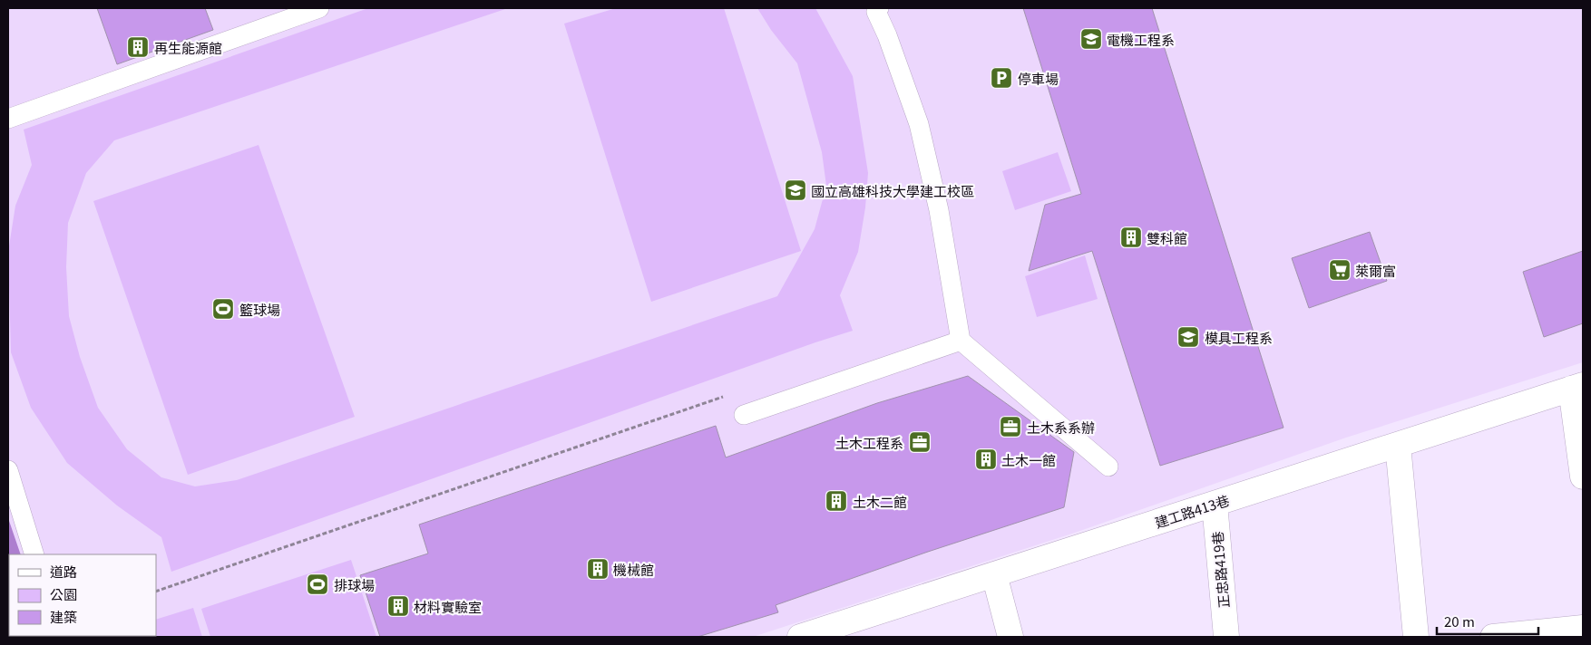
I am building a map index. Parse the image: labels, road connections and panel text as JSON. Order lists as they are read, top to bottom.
{
  "streets": {
    "street": ["建工路413巷", "正忠路419巷"]
  },
  "crossings": [
    ["建工路413巷", "正忠路419巷"]
  ],
  "places": {
    "school or university": ["電機工程系", "國立高雄科技大學建工校區", "模具工程系"],
    "building": [
      "再生能源館",
      "雙科館",
      "土木一館",
      "土木二館",
      "機械館",
      "材料實驗室"
    ],
    "parking": ["停車場"],
    "supermarket": ["萊爾富"],
    "sports": ["籃球場", "排球場"],
    "office": ["土木系系辦", "土木工程系"]
  },
  "legend": ["道路", "公園", "建築"],
  "scale_bar": "20 m"
}
